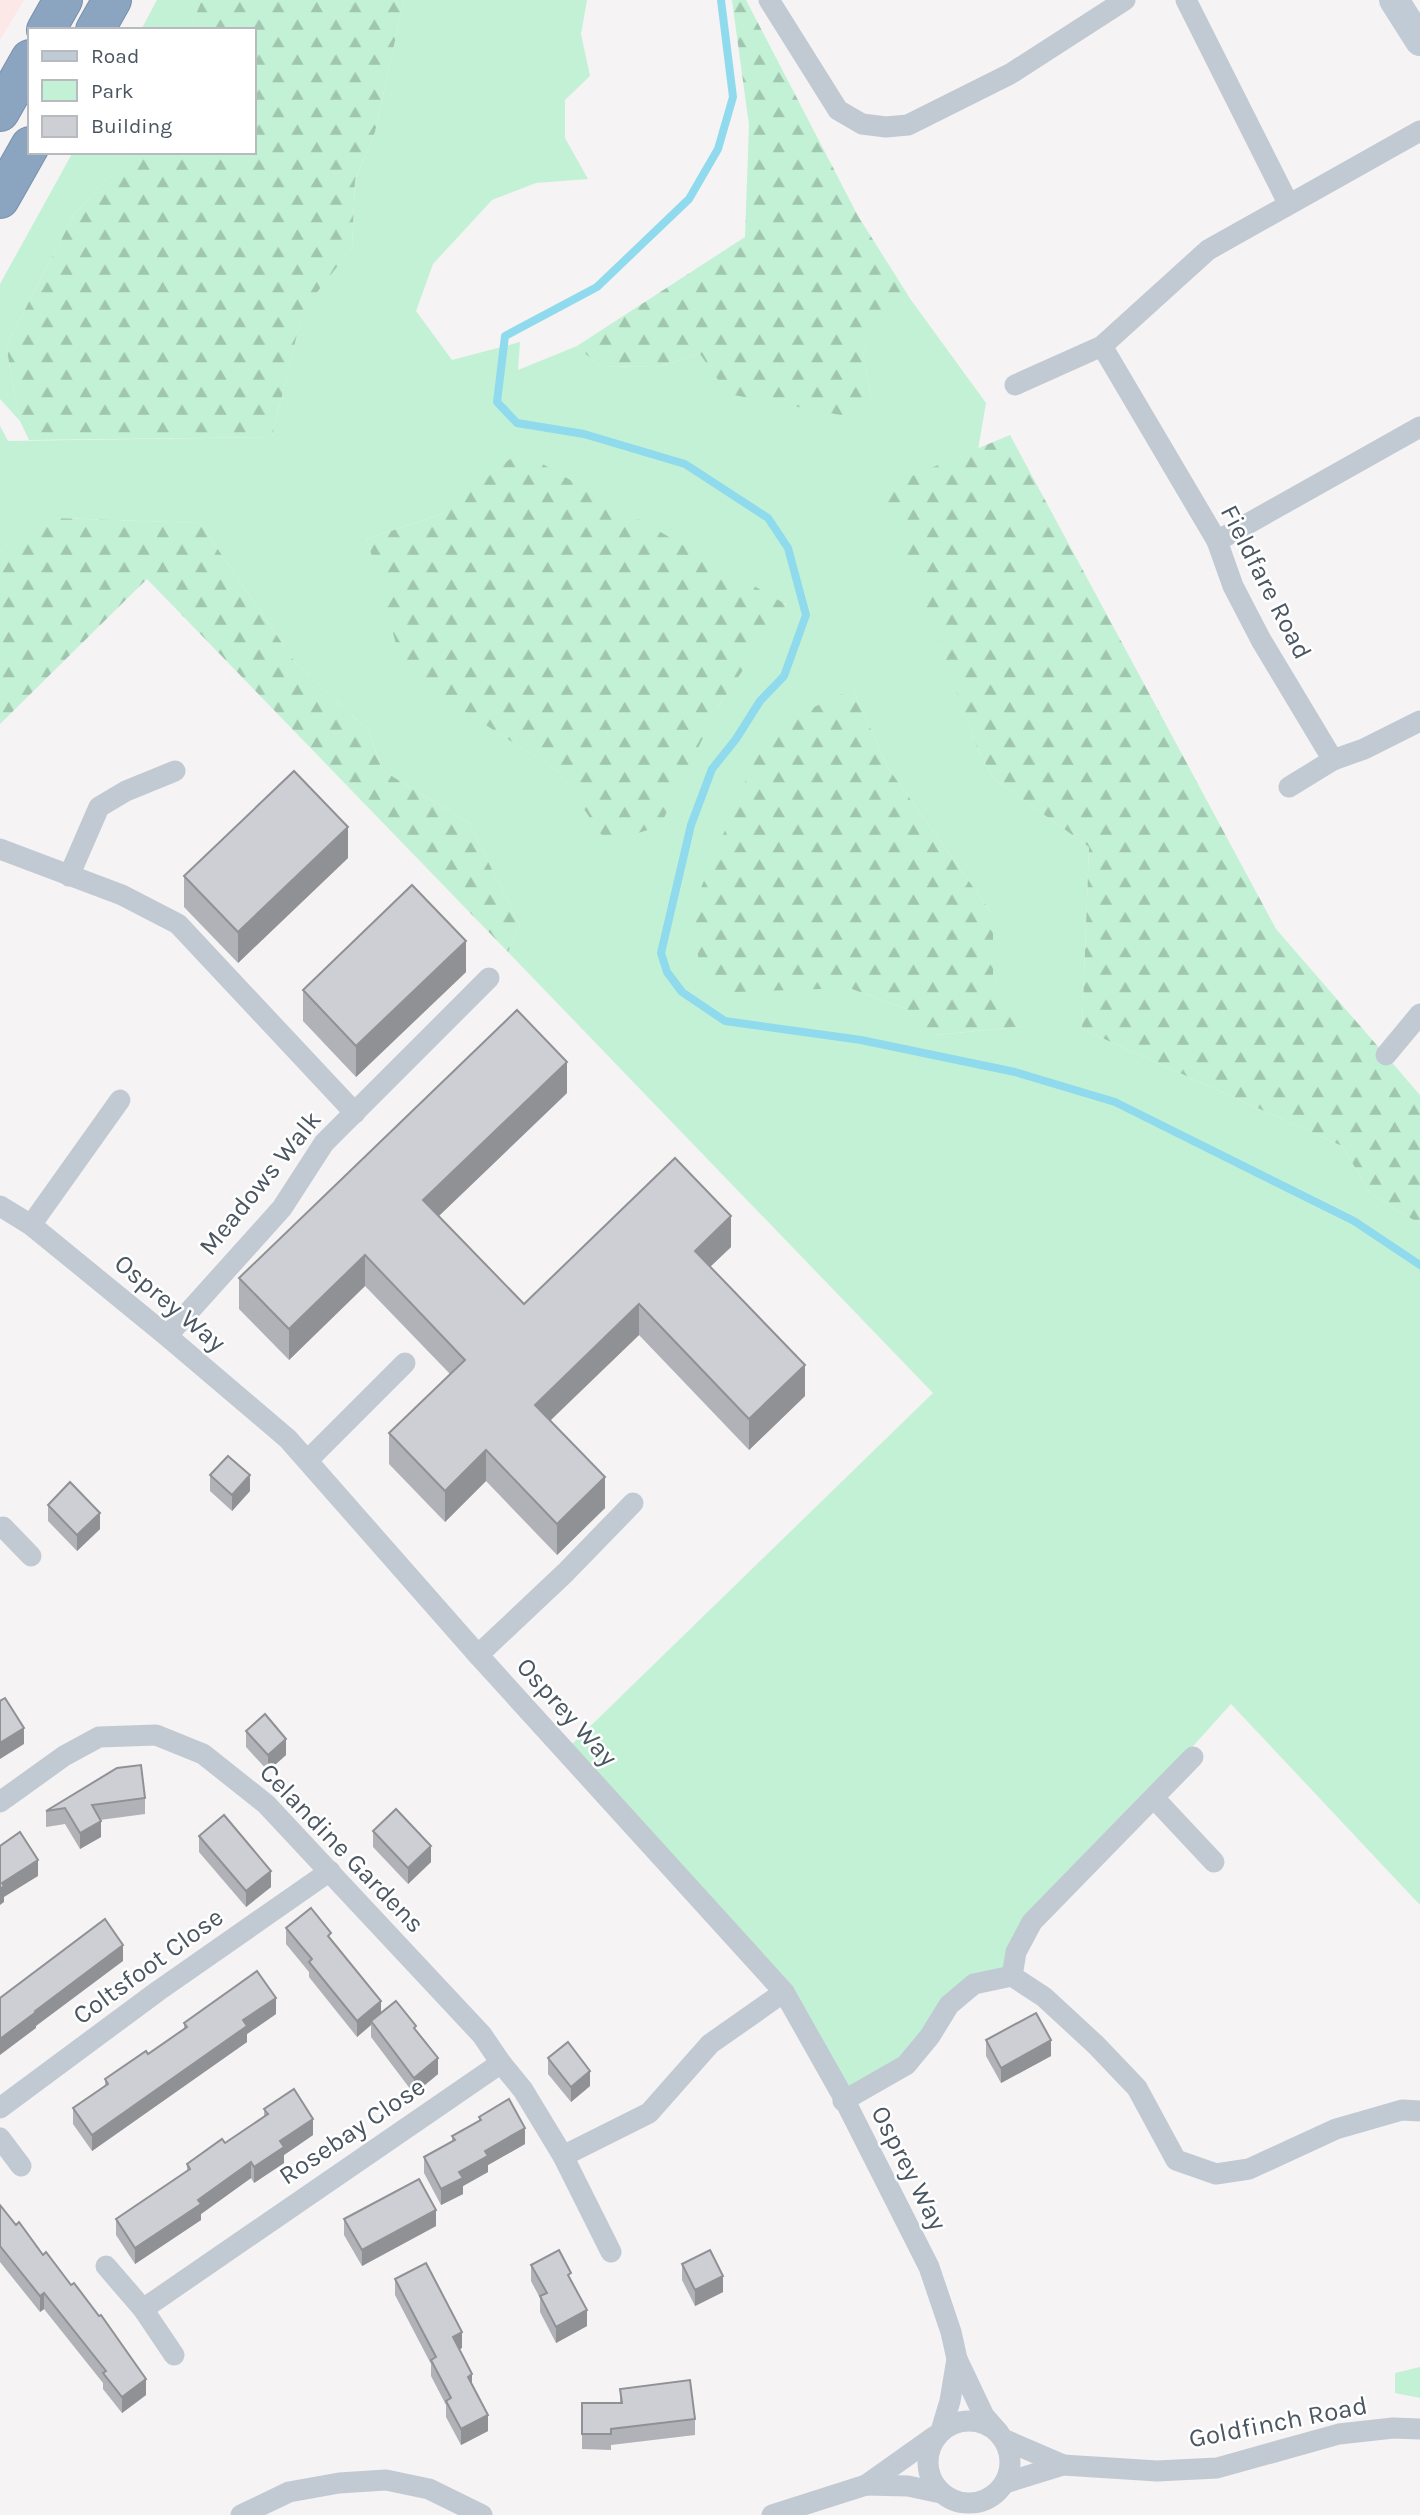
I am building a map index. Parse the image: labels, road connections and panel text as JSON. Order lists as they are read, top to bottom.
{
  "streets": {
    "street": [
      "Fieldfare Road",
      "Meadows Walk",
      "Osprey Way",
      "Celandine Gardens",
      "Coltsfoot Close",
      "Rosebay Close",
      "Goldfinch Road"
    ]
  },
  "crossings": [
    ["Meadows Walk", "Osprey Way"],
    ["Osprey Way", "Goldfinch Road"],
    ["Celandine Gardens", "Coltsfoot Close"],
    ["Celandine Gardens", "Rosebay Close"]
  ],
  "legend": ["Road", "Park", "Building"]
}
